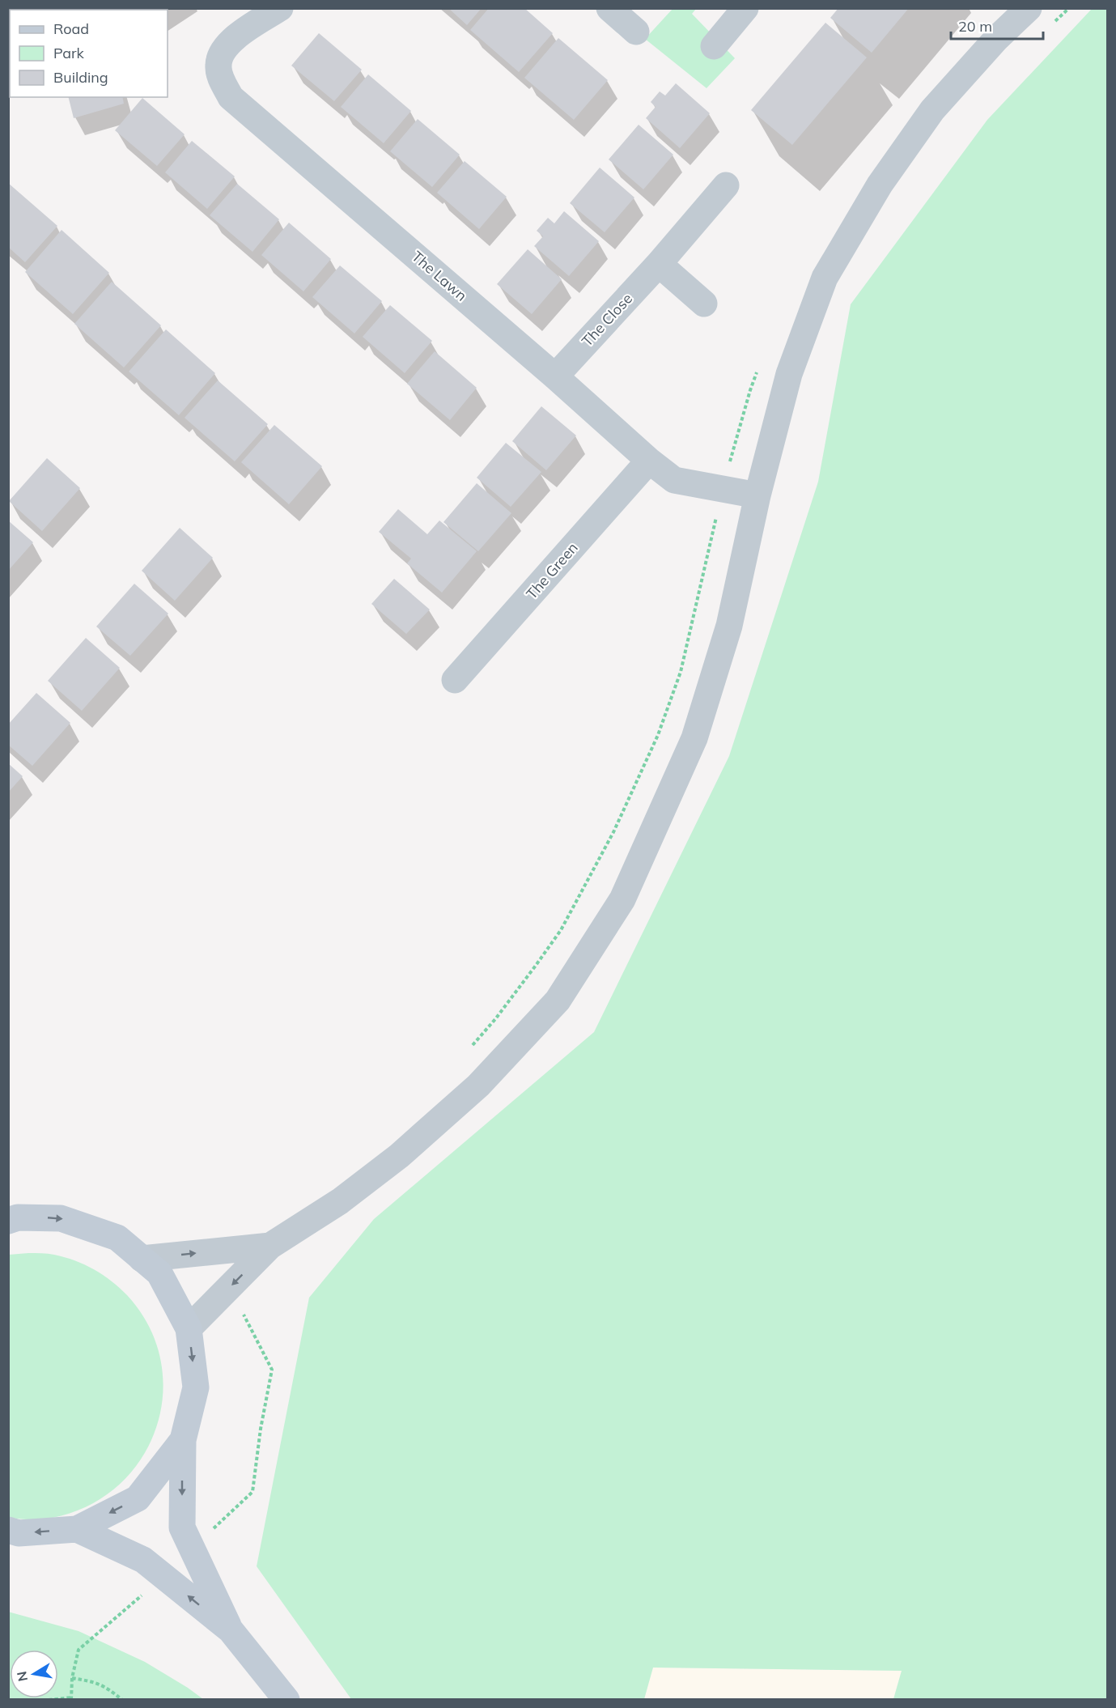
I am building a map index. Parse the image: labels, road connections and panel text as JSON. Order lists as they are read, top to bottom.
{
  "streets": {
    "street": ["The Lawn", "The Close", "The Green"]
  },
  "crossings": [
    ["The Lawn", "The Close"],
    ["The Lawn", "The Green"]
  ],
  "legend": ["Road", "Park", "Building"],
  "scale_bar": "20 m",
  "north": "left"
}
